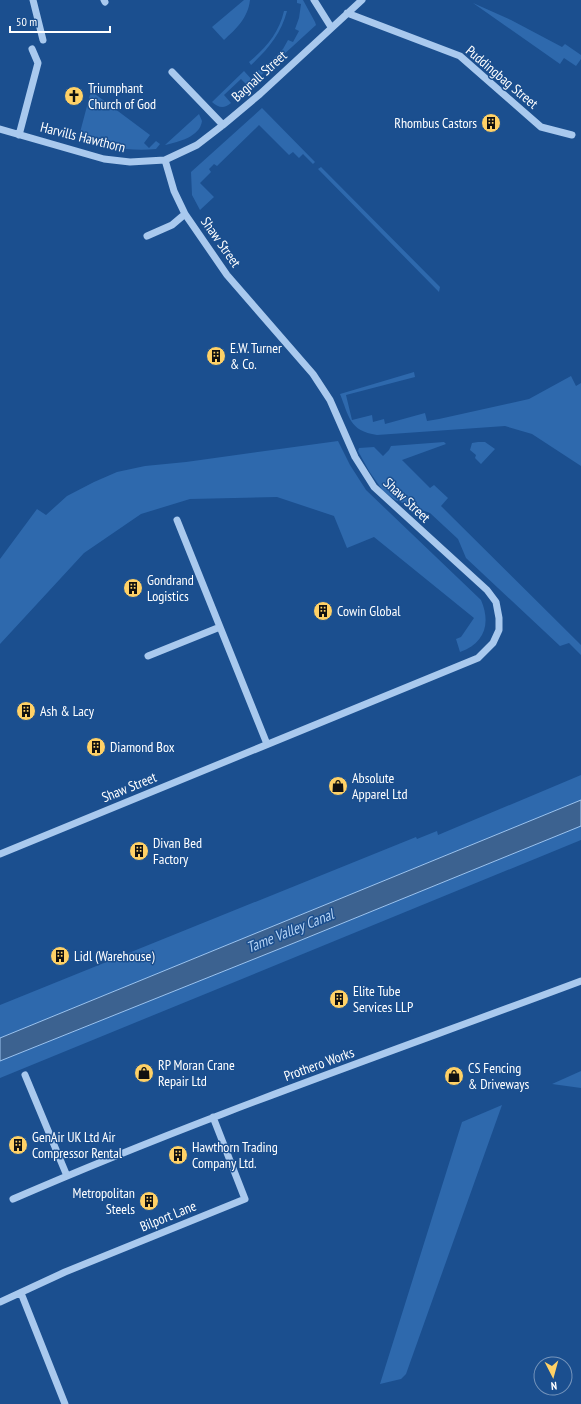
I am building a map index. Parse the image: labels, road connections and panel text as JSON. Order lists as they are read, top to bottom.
{
  "streets": {
    "street": [
      "Bagnall Street",
      "Puddingbag Street",
      "Harvills Hawthorn",
      "Shaw Street",
      "Prothero Works",
      "Bilport Lane"
    ]
  },
  "crossings": [
    ["Bagnall Street", "Puddingbag Street"],
    ["Bagnall Street", "Harvills Hawthorn"],
    ["Bagnall Street", "Shaw Street"],
    ["Harvills Hawthorn", "Shaw Street"],
    ["Prothero Works", "Bilport Lane"]
  ],
  "water": ["Tame Valley Canal"],
  "places": {
    "church": ["Triumphant Church of God"],
    "building": [
      "Rhombus Castors",
      "E.W. Turner & Co.",
      "Gondrand Logistics",
      "Cowin Global",
      "Ash & Lacy",
      "Diamond Box",
      "Divan Bed Factory",
      "Lidl (Warehouse)",
      "Elite Tube Services LLP",
      "GenAir UK Ltd Air Compressor Rental",
      "Hawthorn Trading Company Ltd.",
      "Metropolitan Steels"
    ],
    "shop": ["Absolute Apparel Ltd", "RP Moran Crane Repair Ltd", "CS Fencing & Driveways"]
  },
  "scale_bar": "50 m",
  "north": "bottom"
}
